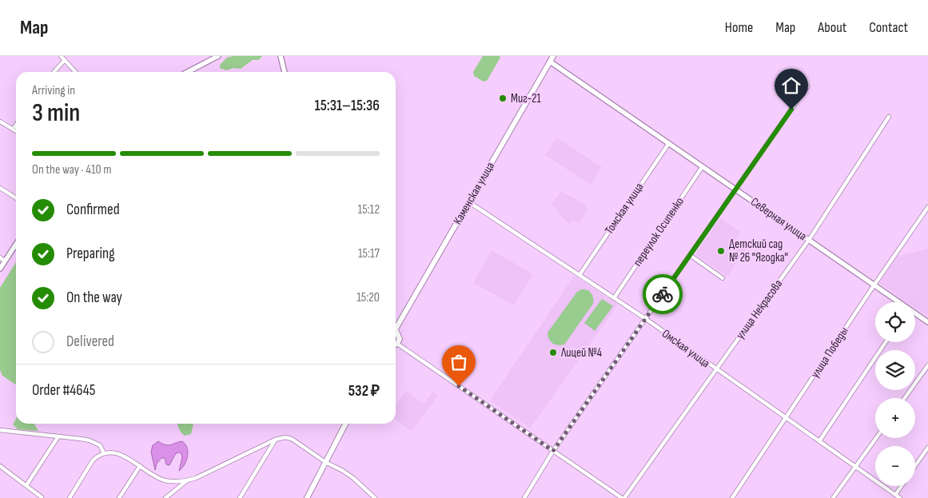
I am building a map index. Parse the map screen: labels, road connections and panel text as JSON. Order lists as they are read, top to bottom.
{
  "streets": {
    "main road": ["Каменская улица"],
    "street": [
      "Томская улица",
      "Северная улица",
      "переулок Осипенко",
      "улица Некрасова",
      "Омская улица",
      "улица Победы"
    ]
  },
  "crossings": [
    ["Каменская улица", "Северная улица"],
    ["Каменская улица", "Омская улица"],
    ["Томская улица", "Северная улица"],
    ["Томская улица", "Омская улица"],
    ["Северная улица", "переулок Осипенко"],
    ["Северная улица", "улица Некрасова"],
    ["Северная улица", "улица Победы"],
    ["переулок Осипенко", "Омская улица"],
    ["улица Некрасова", "Омская улица"],
    ["Омская улица", "улица Победы"]
  ],
  "places": ["Миг-21", "Детский сад № 26 \"Ягодка\"", "Лицей №4"],
  "page": {
    "header": "Map",
    "nav": [
      "Home",
      "Map",
      "About",
      "Contact"
    ],
    "heading": ["3 min", "Arriving in", "15:31–15:36"],
    "panel": ["Order #4645", "532 ₽"],
    "bar": "On the way · 410 m",
    "list": [
      ["Confirmed", "15:12"],
      ["Preparing", "15:17"],
      ["On the way", "15:20"],
      "Delivered"
    ],
    "map_buttons": ["+", "−"]
  }
}
